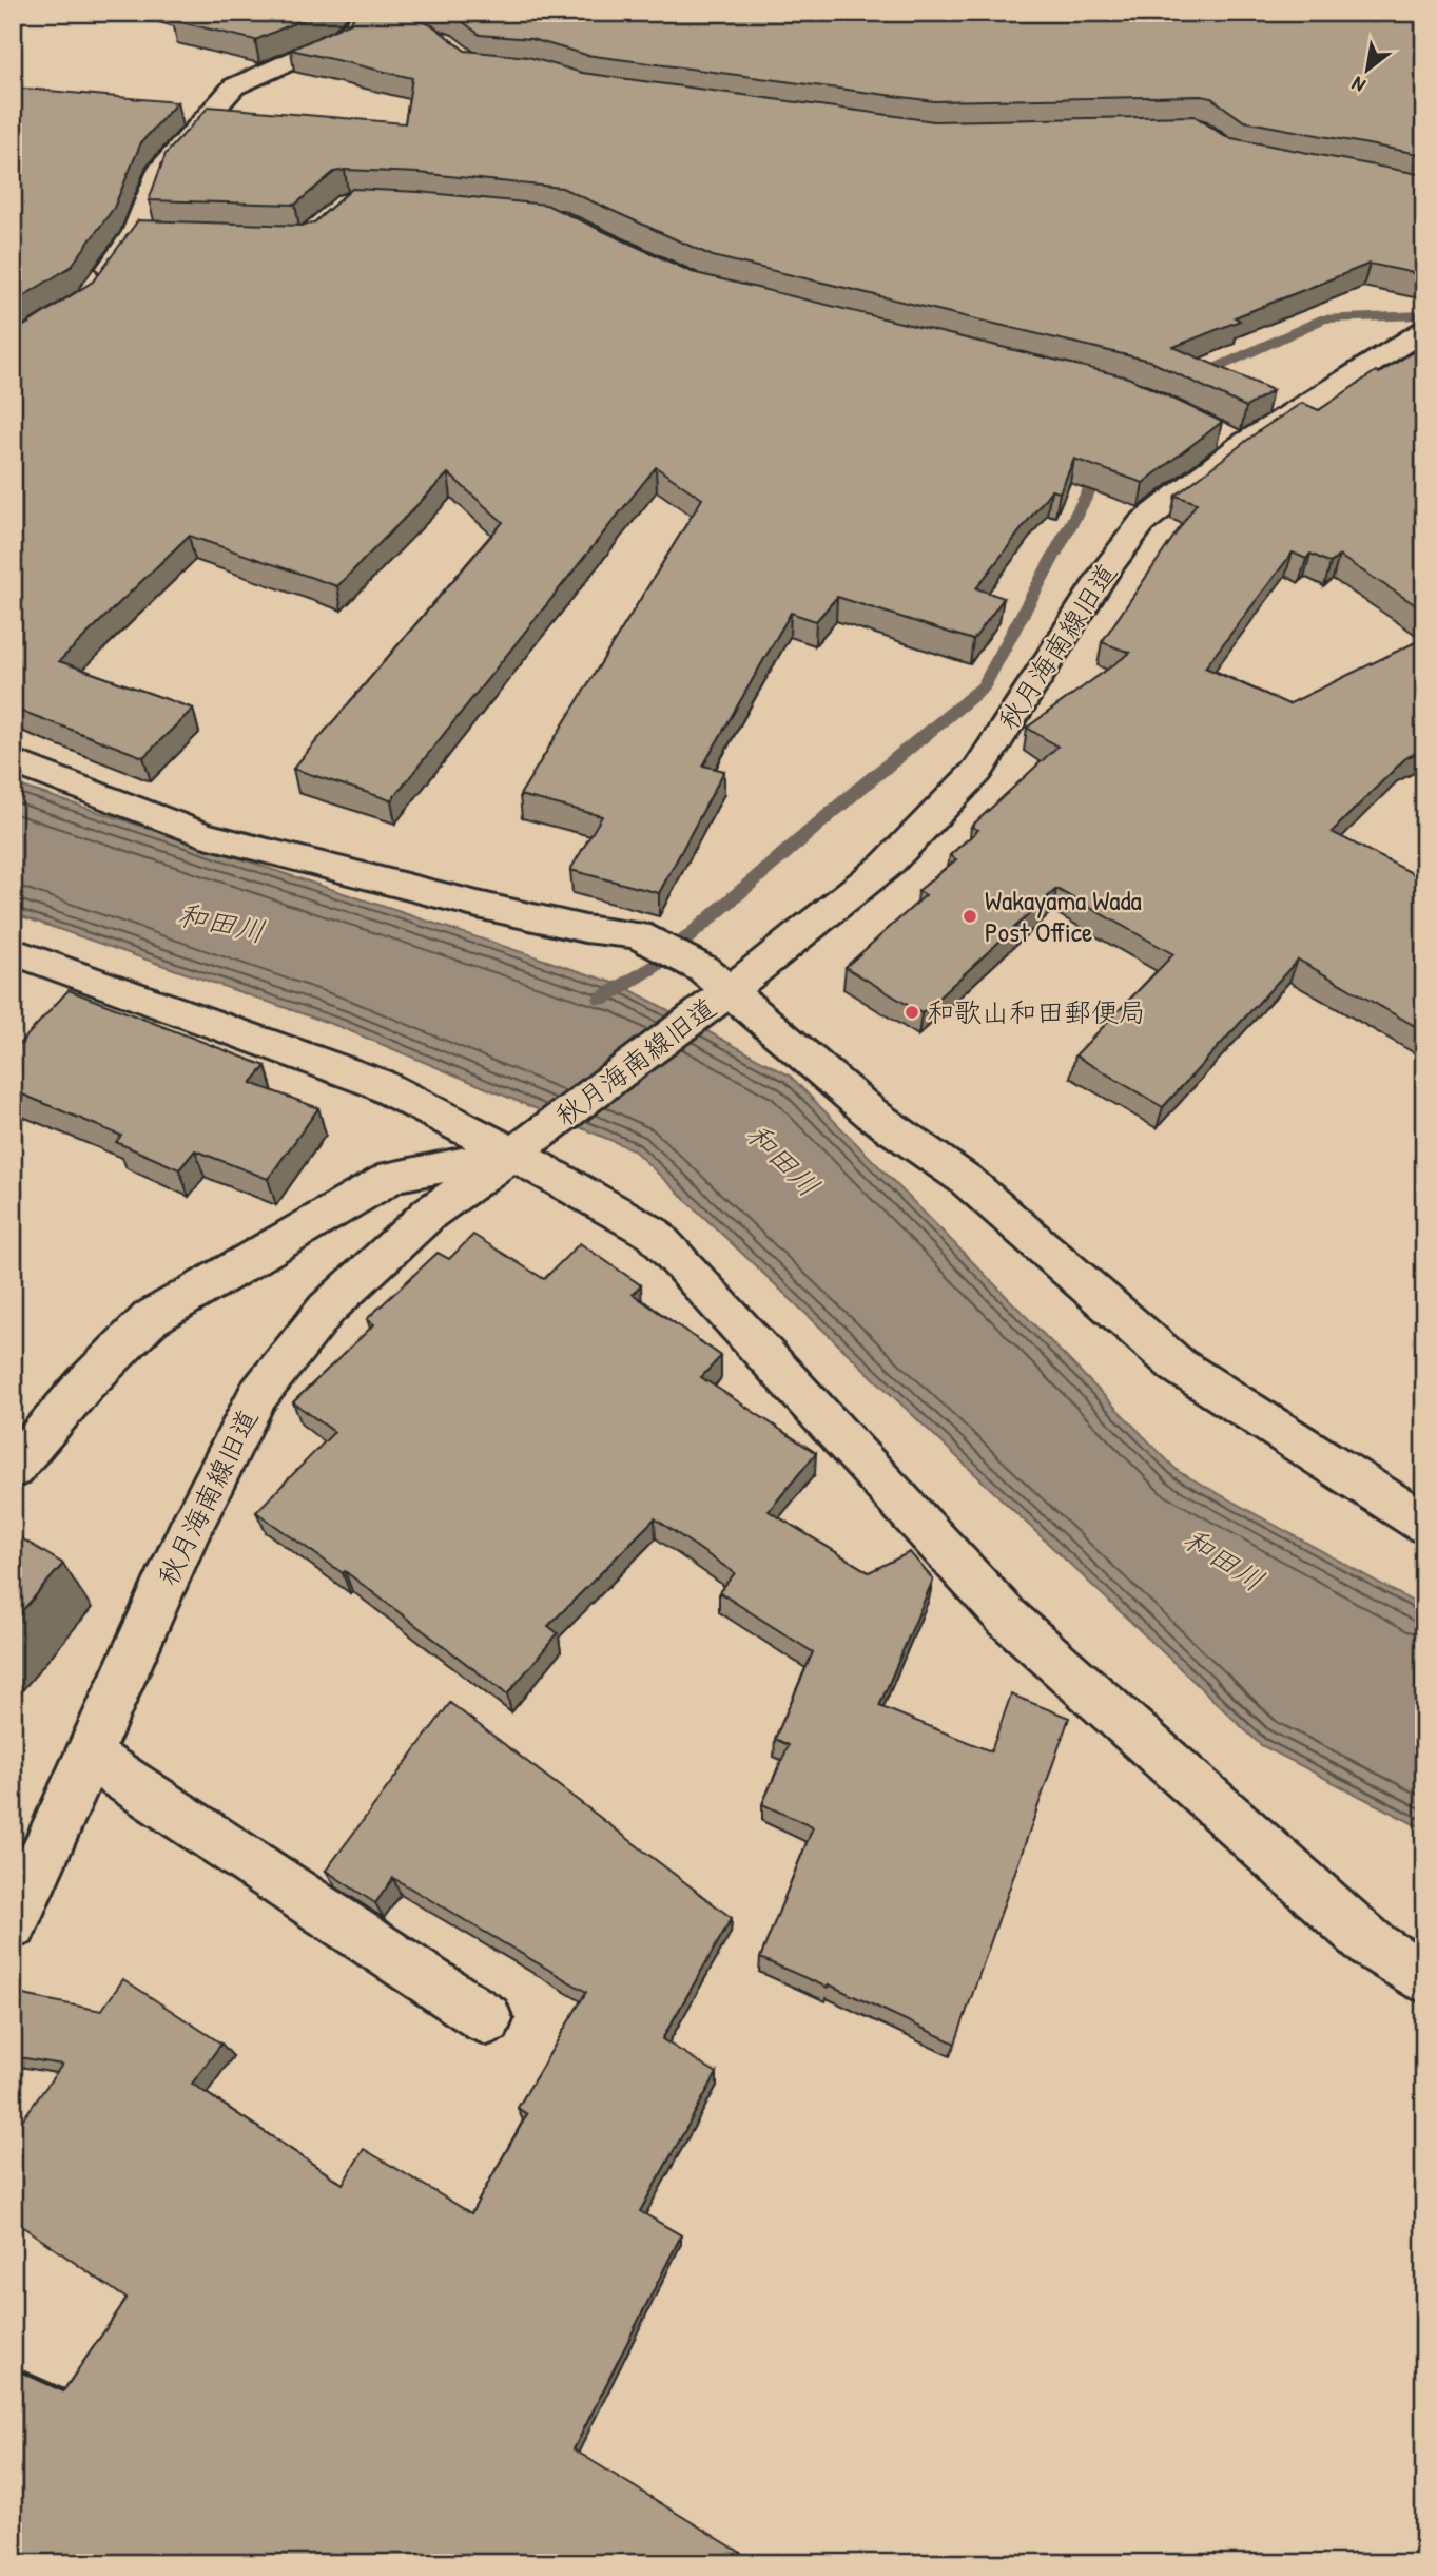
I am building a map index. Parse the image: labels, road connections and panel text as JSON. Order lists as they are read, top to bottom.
{
  "streets": {
    "street": ["秋月海南線旧道"]
  },
  "water": ["和田川"],
  "places": ["Wakayama Wada Post Office", "和歌山和田郵便局"],
  "north": "bottom left"
}
